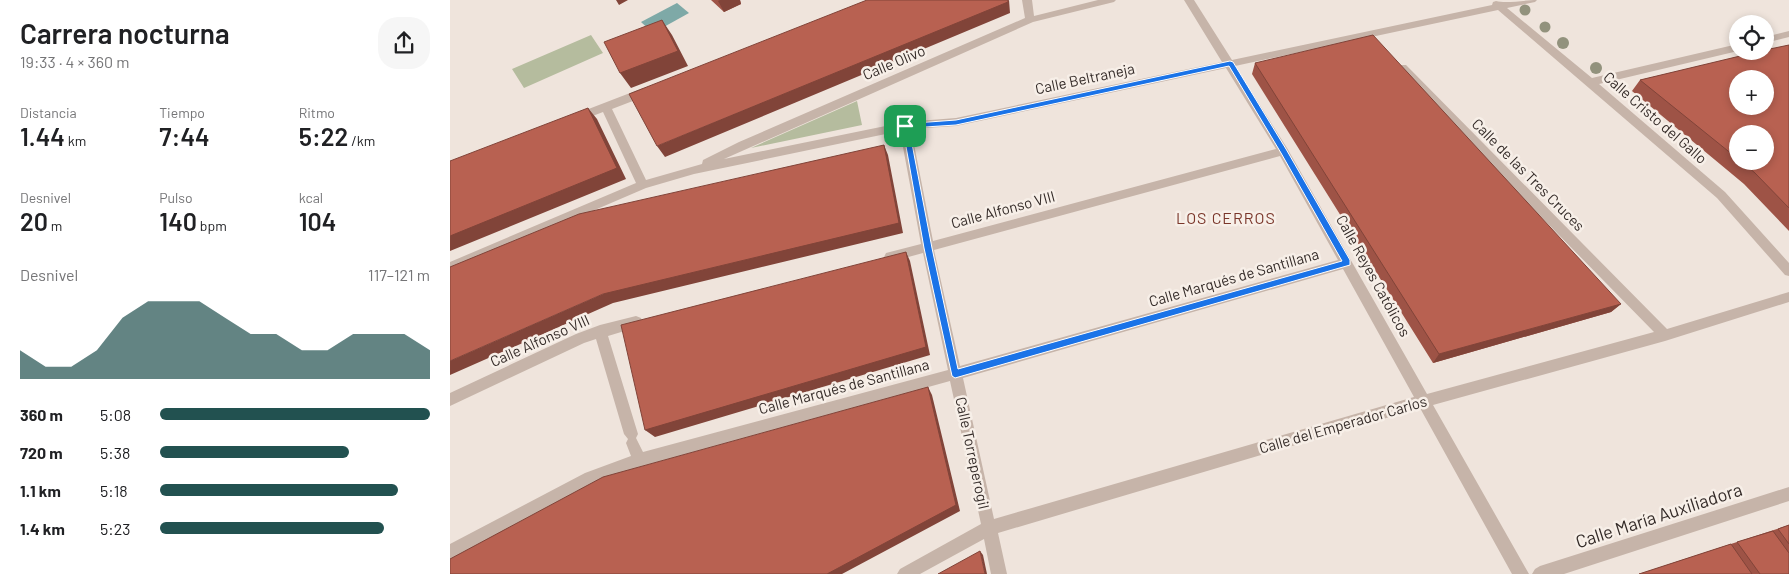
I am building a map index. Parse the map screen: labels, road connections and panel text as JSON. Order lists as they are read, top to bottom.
{
  "streets": {
    "street": [
      "Calle Olivo",
      "Calle Beltraneja",
      "Calle Cristo del Gallo",
      "Calle de las Tres Cruces",
      "Calle Alfonso VIII",
      "Calle Reyes Católicos",
      "Calle Marqués de Santillana",
      "Calle del Emperador Carlos",
      "Calle Torreperogil",
      "Calle María Auxiliadora"
    ]
  },
  "crossings": [
    ["Calle Olivo", "Calle Beltraneja"],
    ["Calle Beltraneja", "Calle Cristo del Gallo"],
    ["Calle Beltraneja", "Calle Reyes Católicos"],
    ["Calle Beltraneja", "Calle Torreperogil"],
    ["Calle de las Tres Cruces", "Calle del Emperador Carlos"],
    ["Calle Alfonso VIII", "Calle Reyes Católicos"],
    ["Calle Alfonso VIII", "Calle Torreperogil"],
    ["Calle Reyes Católicos", "Calle Marqués de Santillana"],
    ["Calle Reyes Católicos", "Calle del Emperador Carlos"],
    ["Calle Marqués de Santillana", "Calle Torreperogil"],
    ["Calle del Emperador Carlos", "Calle Torreperogil"]
  ],
  "districts": ["LOS CERROS"],
  "page": {
    "heading": ["Carrera nocturna", "19:33 · 4 × 360 m"],
    "map_buttons": ["+", "−"],
    "stats": [
      ["Distancia", "1.44 km"],
      ["Tiempo", "7:44"],
      ["Ritmo", "5:22 /km"],
      ["Desnivel", "20 m"],
      ["Pulso", "140 bpm"],
      ["kcal", "104"]
    ],
    "chart": ["Desnivel", "117–121 m"],
    "list": [
      {
        "name": "360 m",
        "note": "5:08"
      },
      {
        "name": "720 m",
        "note": "5:38"
      },
      {
        "name": "1.1 km",
        "note": "5:18"
      },
      {
        "name": "1.4 km",
        "note": "5:23"
      }
    ]
  }
}
